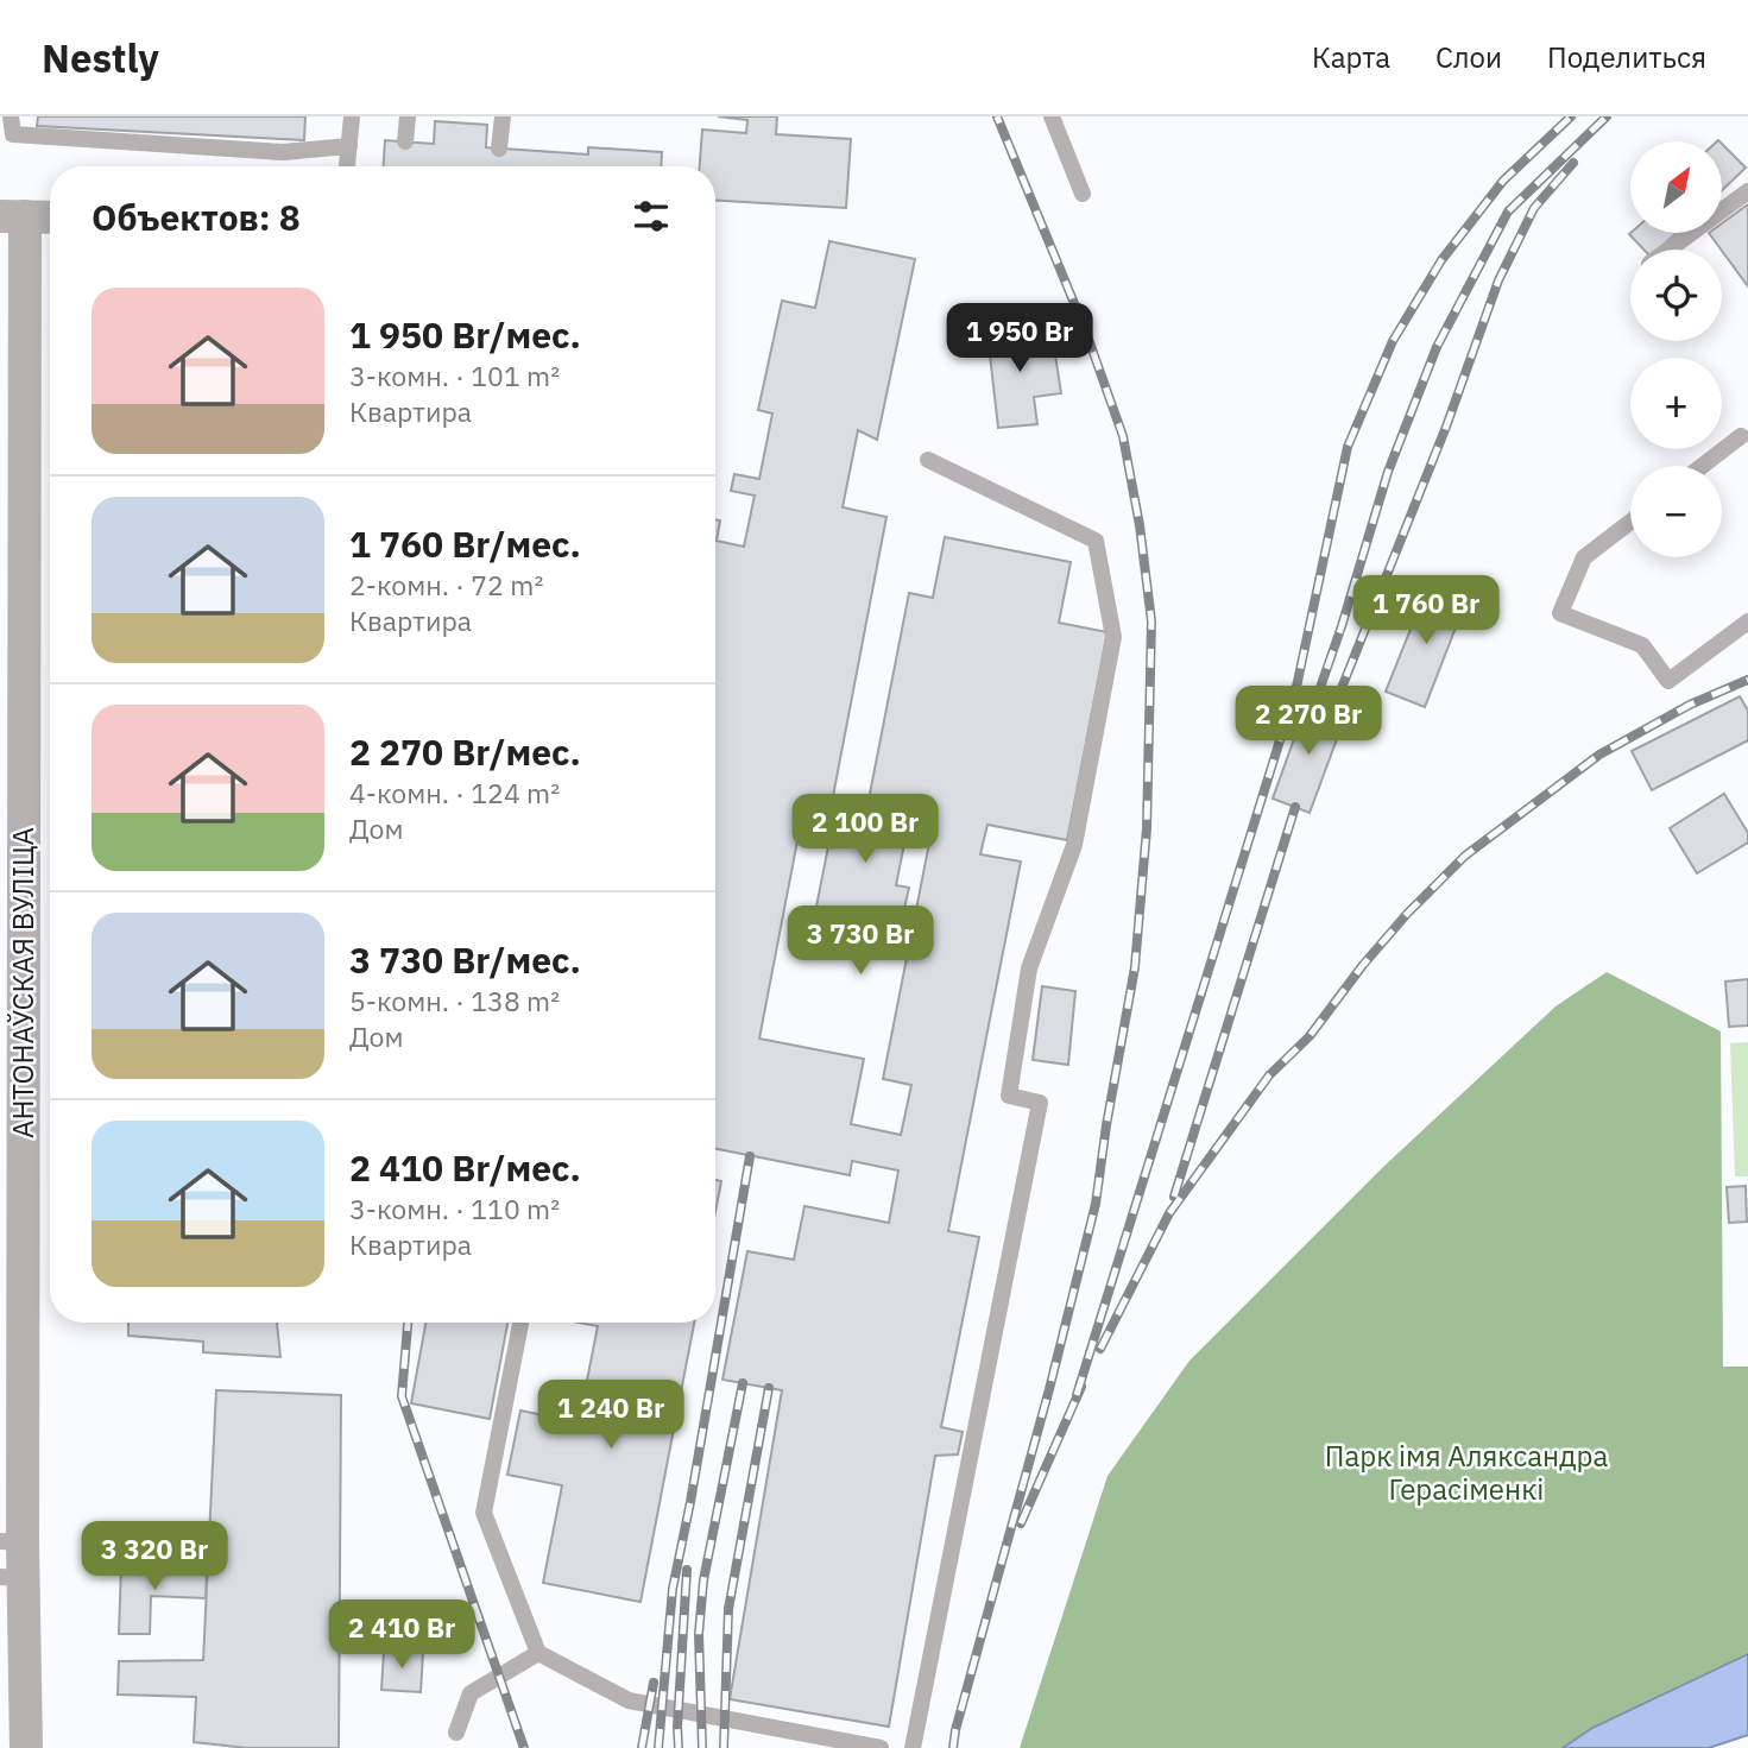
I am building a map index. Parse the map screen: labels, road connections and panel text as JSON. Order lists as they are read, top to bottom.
{
  "streets": {
    "street": ["АНТОНАЎСКАЯ ВУЛІЦА"]
  },
  "parks": ["Парк імя Аляксандра Герасіменкі"],
  "north": "top right",
  "page": {
    "header": "Nestly",
    "nav": ["Карта", "Слои", "Поделиться"],
    "map_buttons": ["+", "−"],
    "heading": "Объектов: 8",
    "list": [
      {
        "name": "1 950 Br/мес.",
        "note": "3-комн. · 101 m² · Квартира"
      },
      {
        "name": "1 760 Br/мес.",
        "note": "2-комн. · 72 m² · Квартира"
      },
      {
        "name": "2 270 Br/мес.",
        "note": "4-комн. · 124 m² · Дом"
      },
      {
        "name": "3 730 Br/мес.",
        "note": "5-комн. · 138 m² · Дом"
      },
      {
        "name": "2 410 Br/мес.",
        "note": "3-комн. · 110 m² · Квартира"
      }
    ],
    "price": [
      "1 950 Br",
      "1 760 Br",
      "2 270 Br",
      "2 100 Br",
      "3 730 Br",
      "1 240 Br",
      "3 320 Br",
      "2 410 Br"
    ]
  }
}
